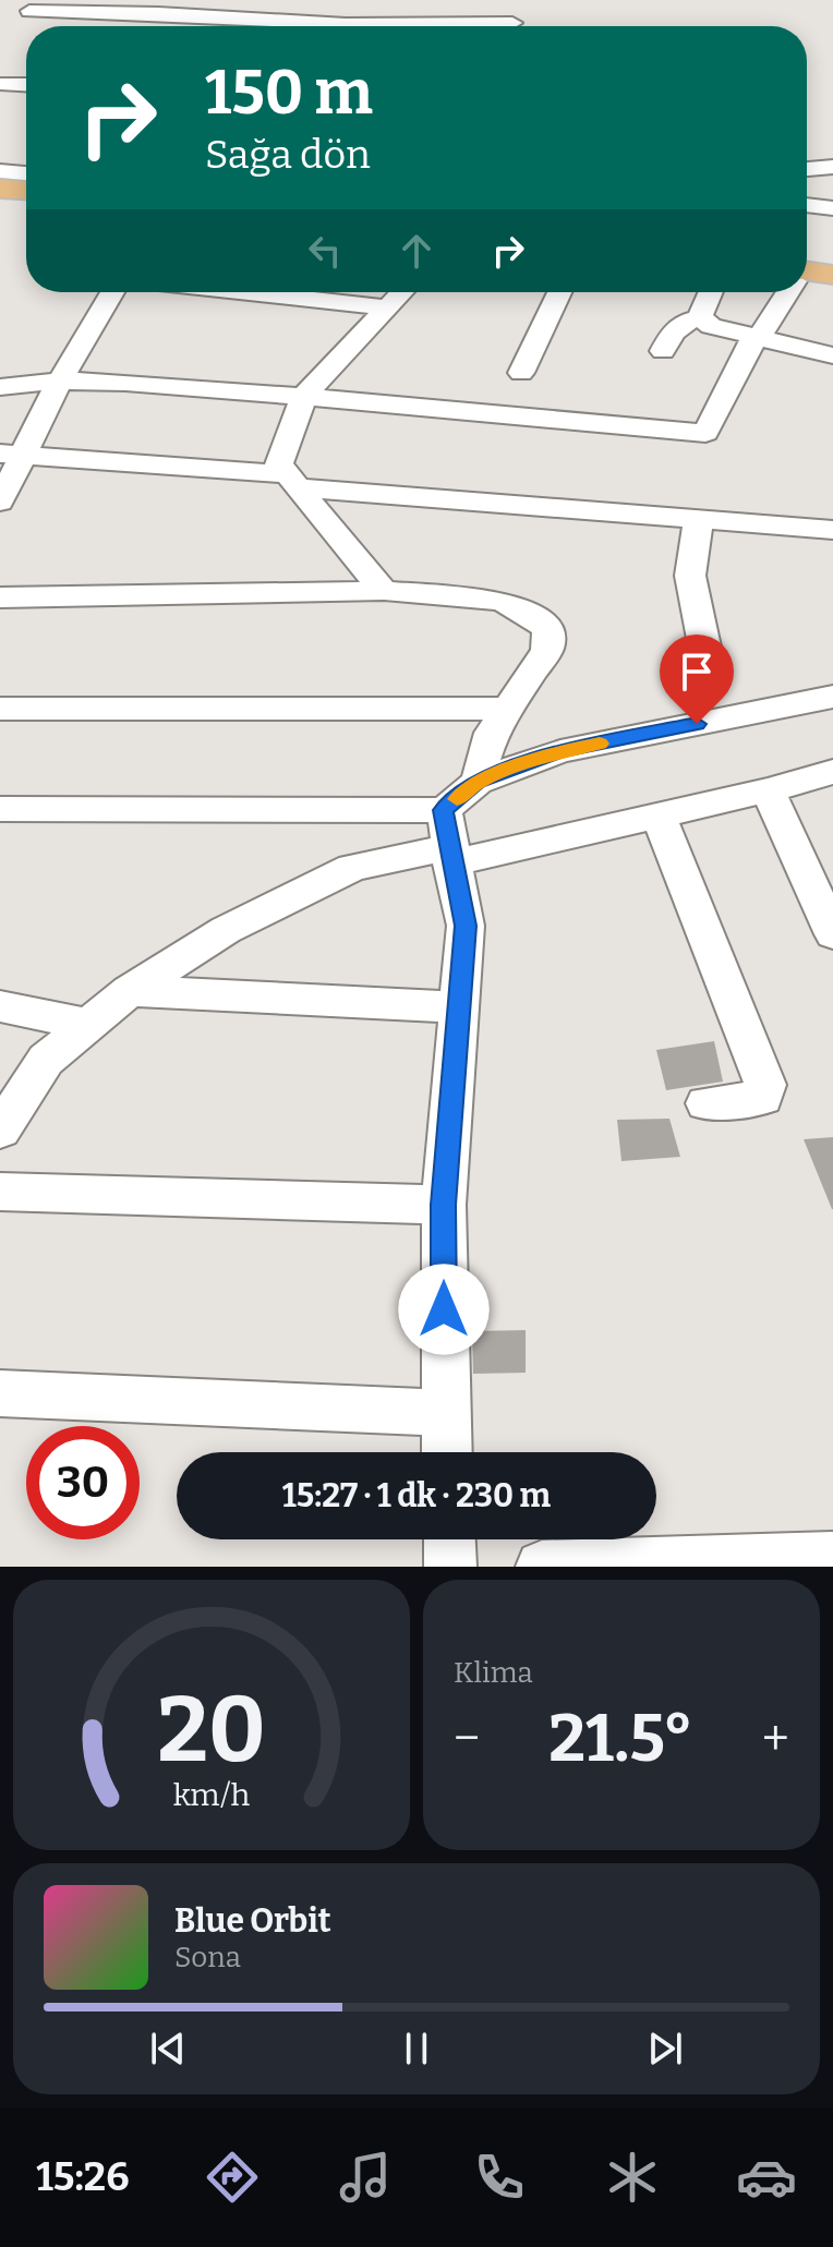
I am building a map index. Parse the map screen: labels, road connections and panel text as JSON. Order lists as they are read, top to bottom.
{
  "page": {
    "turn": ["150 m", "Sağa dön"],
    "limit": "30",
    "trip": "15:27 · 1 dk · 230 m",
    "tile": "Klima",
    "heat": ["−", "21.5°", "+"],
    "song": ["Blue Orbit", "Sona"],
    "tabs": "15:26",
    "gauge": ["20", "km/h"]
  }
}
